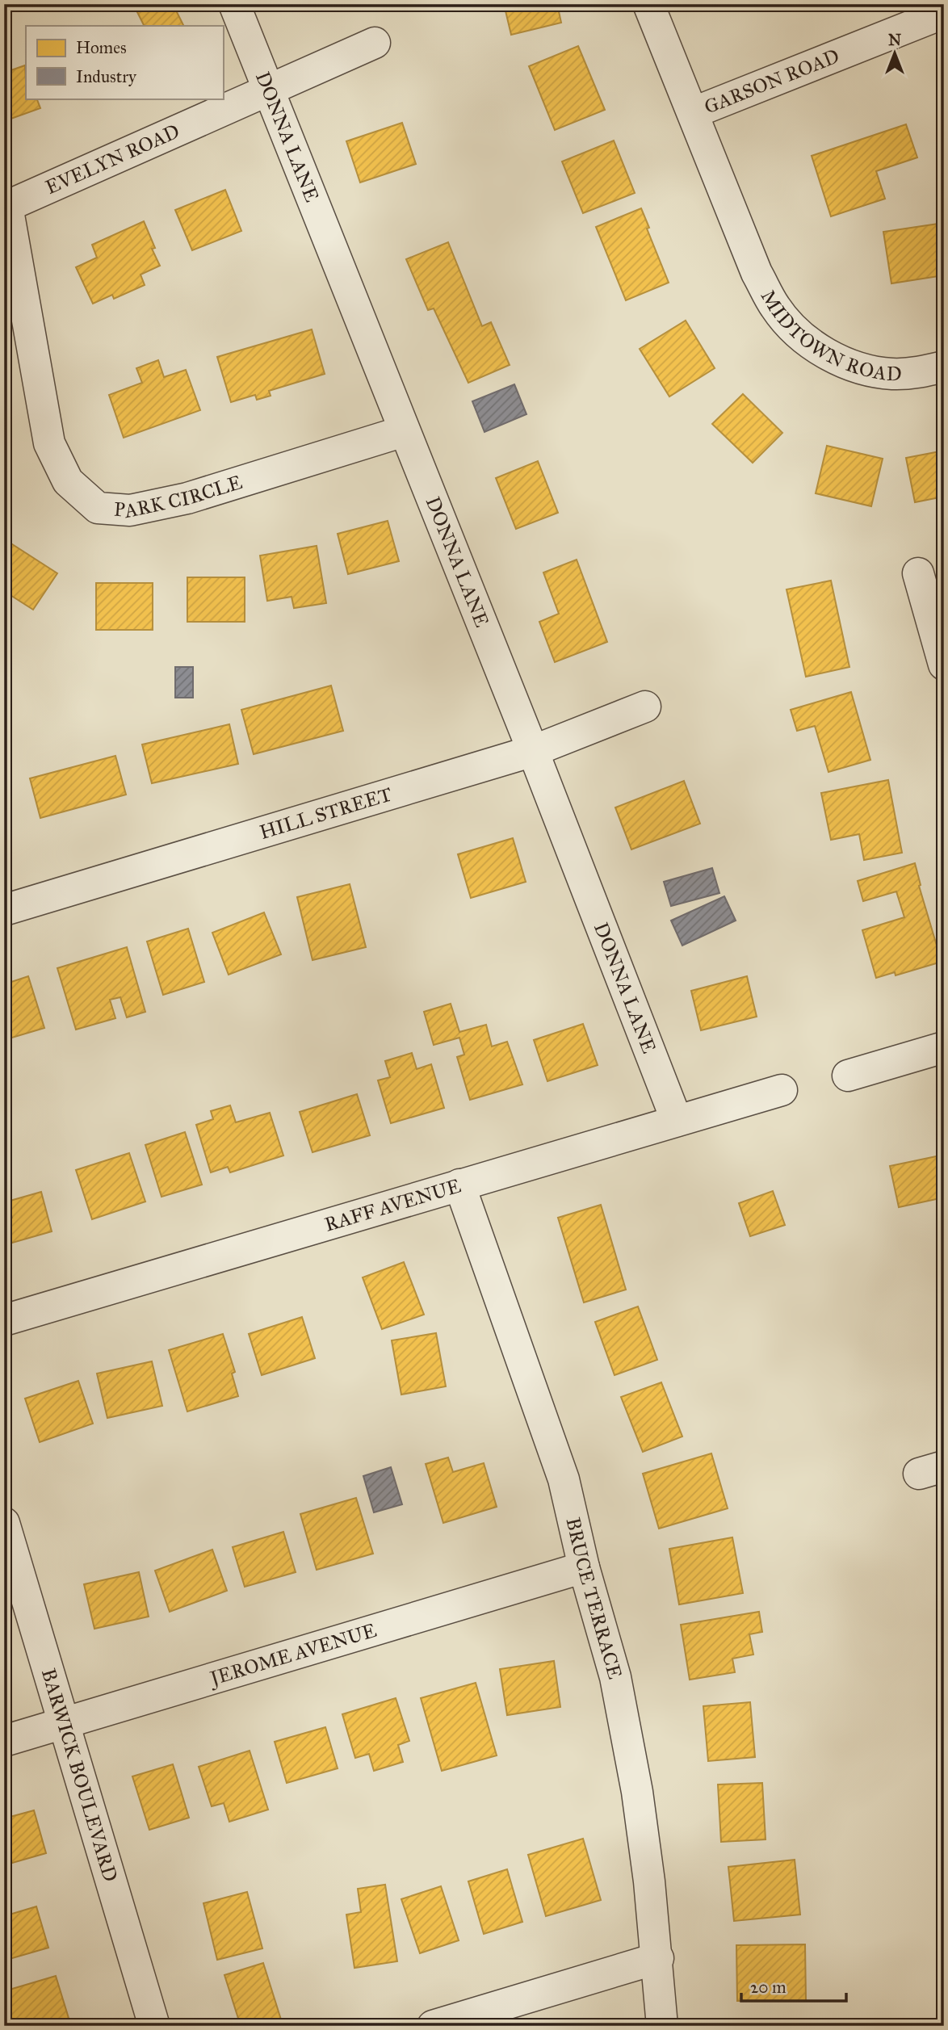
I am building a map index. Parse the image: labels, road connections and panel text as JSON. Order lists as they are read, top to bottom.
{
  "streets": {
    "street": [
      "GARSON ROAD",
      "DONNA LANE",
      "EVELYN ROAD",
      "MIDTOWN ROAD",
      "PARK CIRCLE",
      "HILL STREET",
      "RAFF AVENUE",
      "BRUCE TERRACE",
      "JEROME AVENUE",
      "BARWICK BOULEVARD"
    ]
  },
  "crossings": [
    ["GARSON ROAD", "MIDTOWN ROAD"],
    ["DONNA LANE", "EVELYN ROAD"],
    ["DONNA LANE", "PARK CIRCLE"],
    ["DONNA LANE", "HILL STREET"],
    ["DONNA LANE", "RAFF AVENUE"],
    ["EVELYN ROAD", "PARK CIRCLE"],
    ["RAFF AVENUE", "BRUCE TERRACE"],
    ["BRUCE TERRACE", "JEROME AVENUE"],
    ["JEROME AVENUE", "BARWICK BOULEVARD"]
  ],
  "legend": ["Homes", "Industry"],
  "scale_bar": "20 m",
  "north": "top"
}
